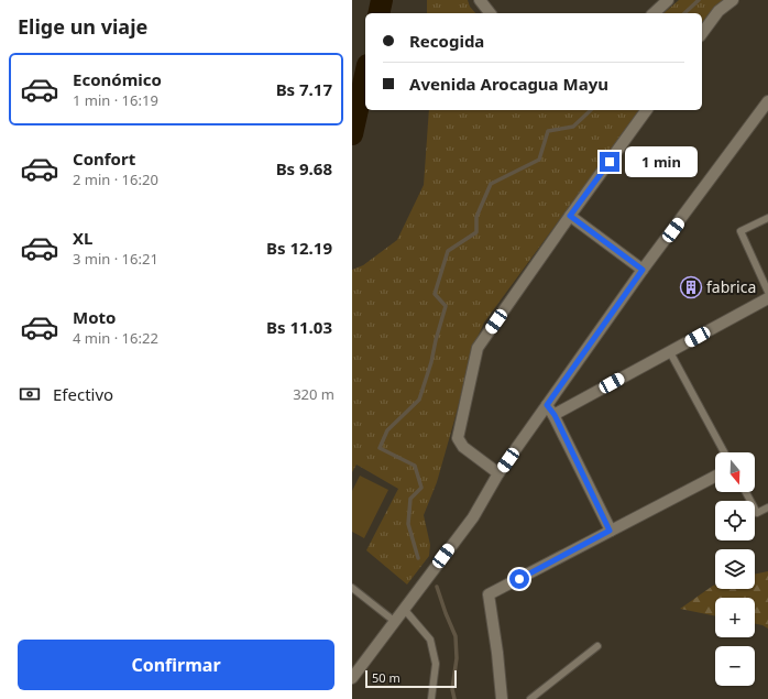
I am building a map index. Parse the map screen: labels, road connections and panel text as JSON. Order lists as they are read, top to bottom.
{
  "places": {
    "building": ["fabrica"]
  },
  "scale_bar": "50 m",
  "north": "bottom",
  "page": {
    "heading": "Elige un viaje",
    "banner": ["Recogida", "Avenida Arocagua Mayu"],
    "list": [
      {
        "name": "Económico",
        "note": "1 min · 16:19",
        "value": "Bs 7.17"
      },
      {
        "name": "Confort",
        "note": "2 min · 16:20",
        "value": "Bs 9.68"
      },
      {
        "name": "XL",
        "note": "3 min · 16:21",
        "value": "Bs 12.19"
      },
      {
        "name": "Moto",
        "note": "4 min · 16:22",
        "value": "Bs 11.03"
      }
    ],
    "bubble": "1 min",
    "pay": ["Efectivo", "320 m"],
    "map_buttons": ["+", "−"],
    "buttons": "Confirmar",
    "scale": "50 m"
  }
}
